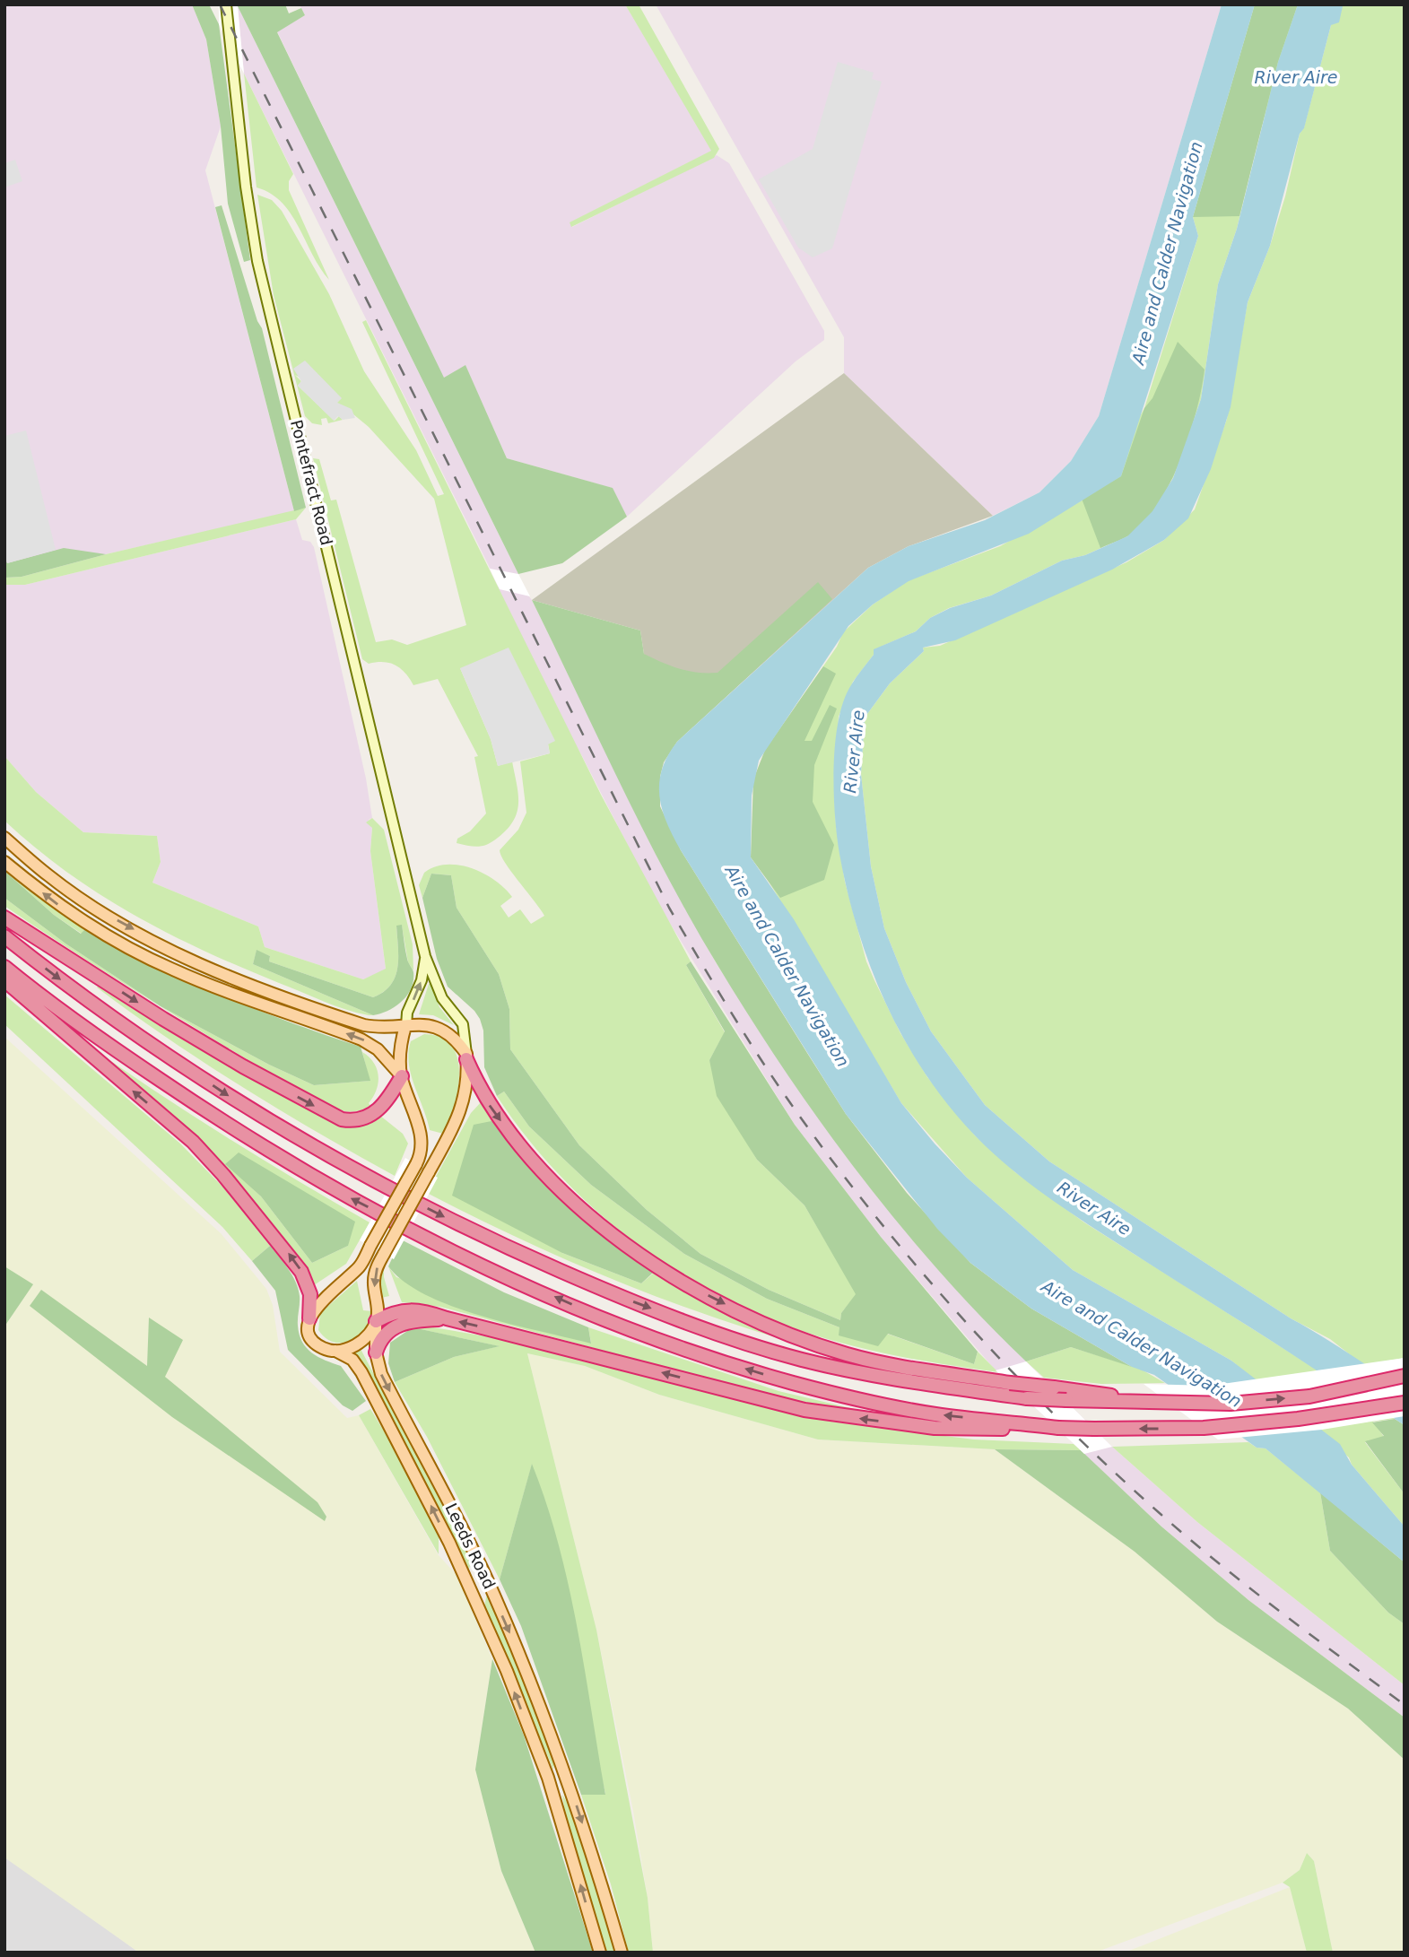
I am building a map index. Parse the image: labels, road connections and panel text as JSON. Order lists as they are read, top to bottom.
{
  "streets": {
    "main road": ["Pontefract Road", "Leeds Road"]
  },
  "crossings": [
    ["Pontefract Road", "Leeds Road"]
  ],
  "water": ["River Aire", "Aire and Calder Navigation"]
}
